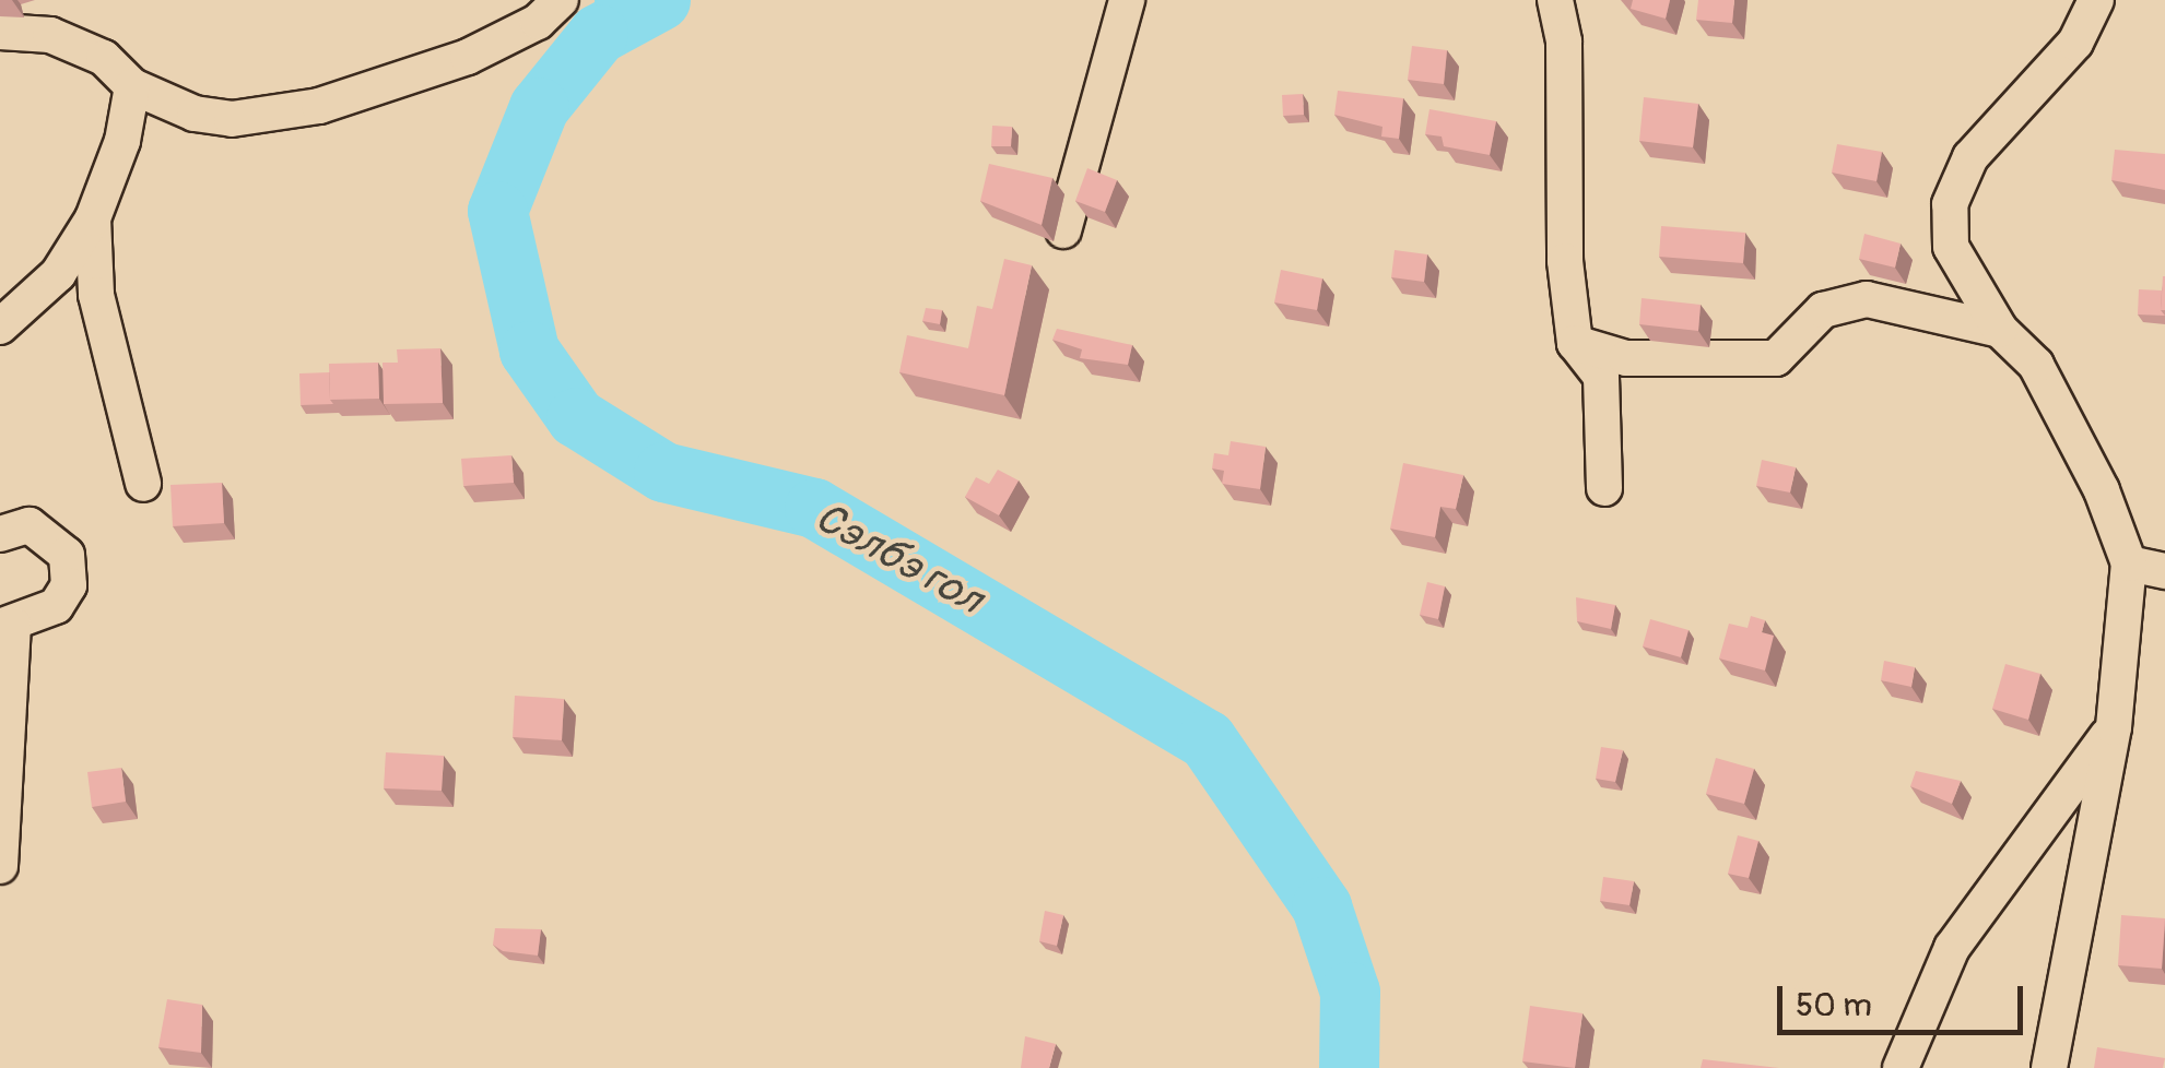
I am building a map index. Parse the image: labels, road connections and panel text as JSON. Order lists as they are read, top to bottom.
{
  "water": ["Сэлбэ гол"],
  "scale_bar": "50 m"
}
